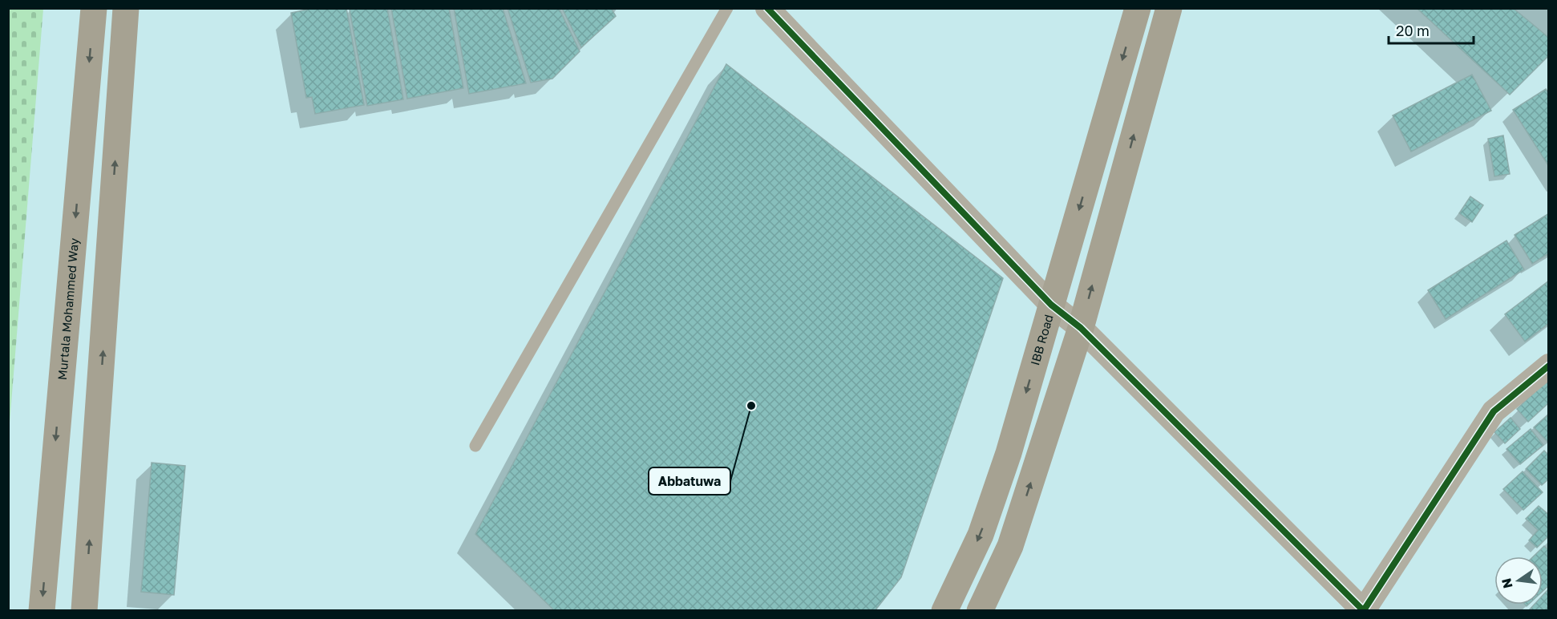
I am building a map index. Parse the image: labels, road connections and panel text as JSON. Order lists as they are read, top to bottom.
{
  "streets": {
    "main road": ["Murtala Mohammed Way", "IBB Road"]
  },
  "places": ["Abbatuwa"],
  "scale_bar": "20 m",
  "north": "left"
}
